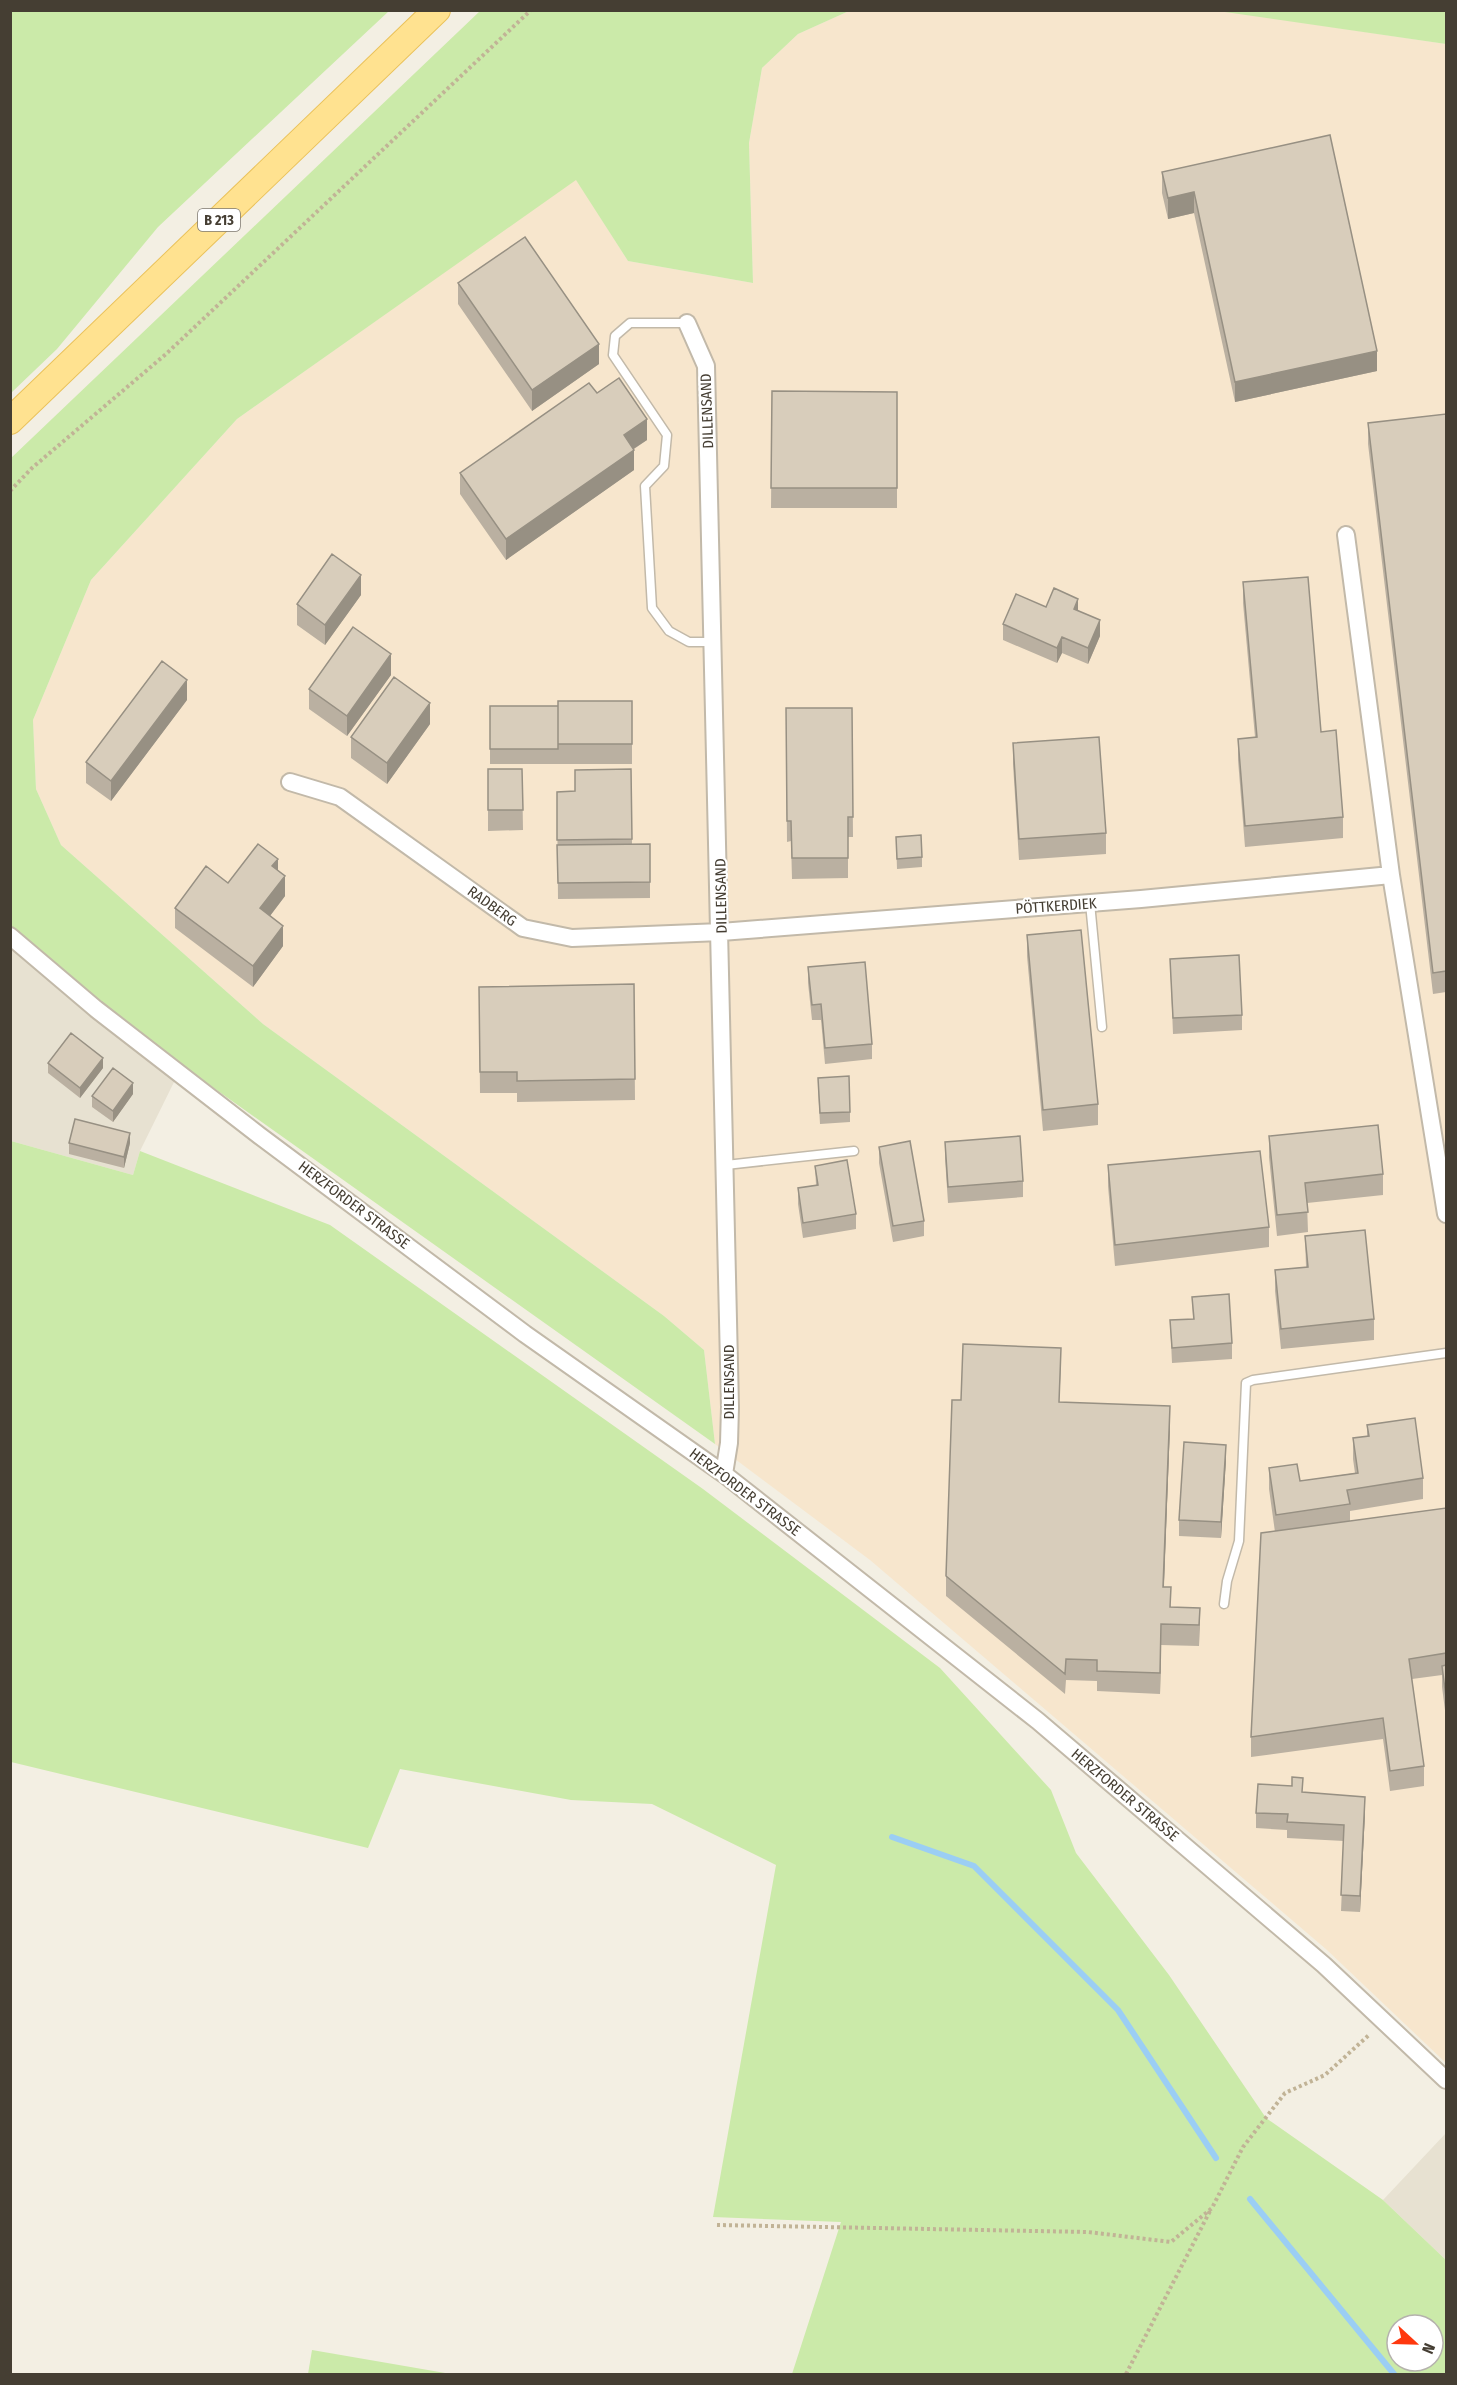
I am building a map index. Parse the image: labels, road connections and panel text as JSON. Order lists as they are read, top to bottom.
{
  "streets": {
    "main road": ["B 213"],
    "street": [
      "DILLENSAND",
      "RADBERG",
      "PÖTTKERDIEK",
      "HERZFORDER STRASSE"
    ]
  },
  "crossings": [
    ["DILLENSAND", "RADBERG"],
    ["DILLENSAND", "PÖTTKERDIEK"],
    ["DILLENSAND", "HERZFORDER STRASSE"],
    ["RADBERG", "PÖTTKERDIEK"]
  ],
  "north": "right"
}
